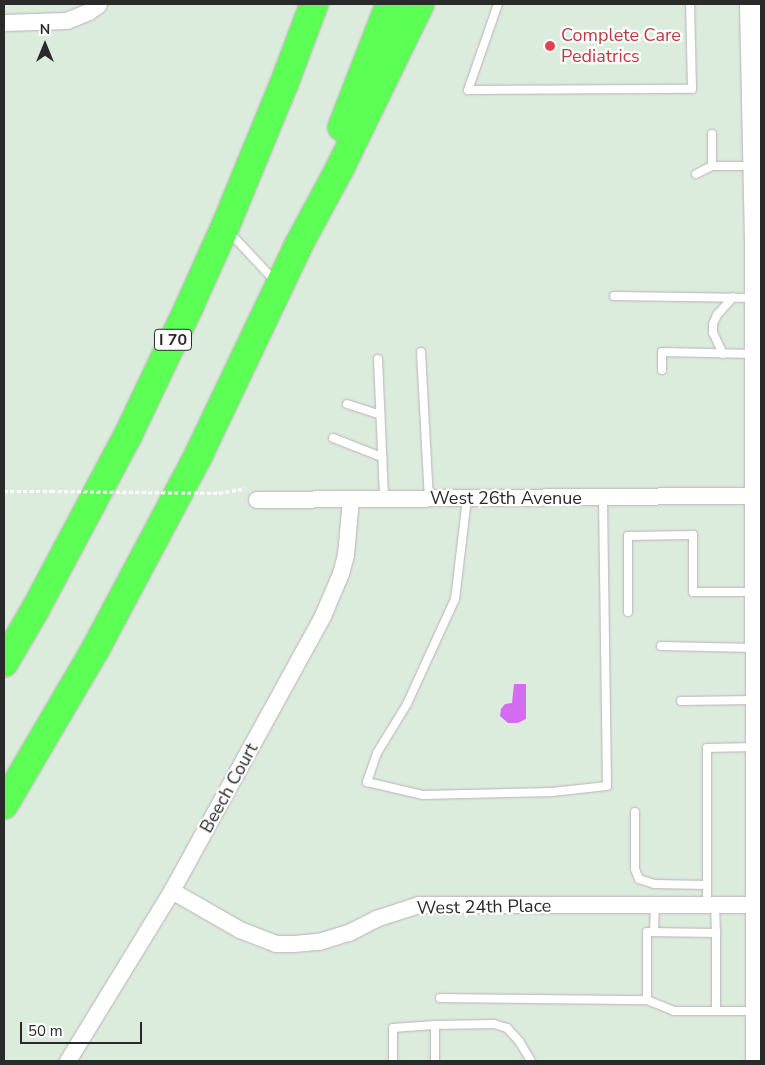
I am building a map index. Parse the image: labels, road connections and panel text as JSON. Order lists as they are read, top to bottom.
{
  "streets": {
    "highway": ["I 70"],
    "street": ["West 26th Avenue", "Beech Court", "West 24th Place"]
  },
  "crossings": [
    ["West 26th Avenue", "Beech Court"],
    ["Beech Court", "West 24th Place"]
  ],
  "places": ["Complete Care Pediatrics"],
  "scale_bar": "50 m",
  "north": "top"
}
